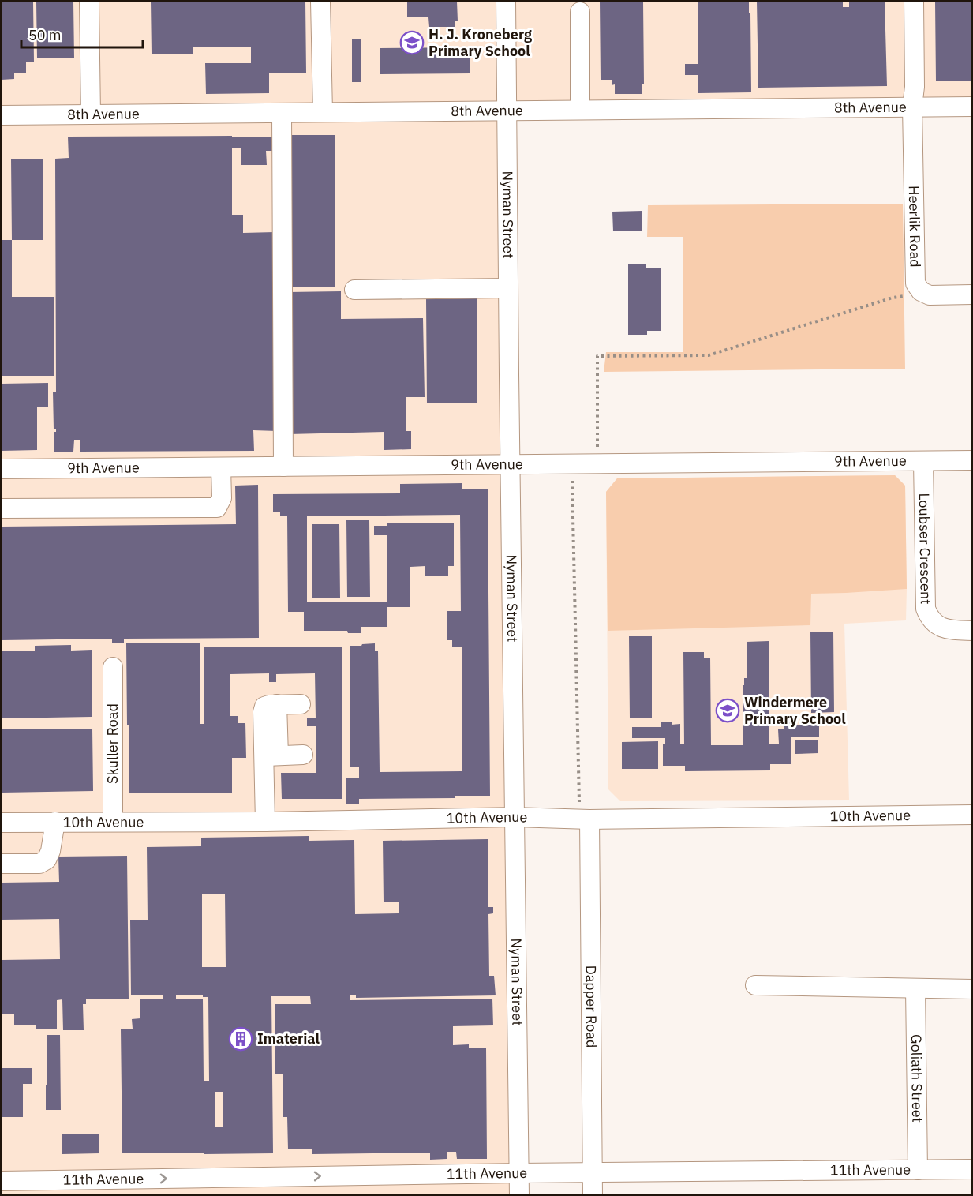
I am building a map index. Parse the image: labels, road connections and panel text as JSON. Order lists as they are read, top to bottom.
{
  "streets": {
    "street": [
      "8th Avenue",
      "Nyman Street",
      "Heerlik Road",
      "9th Avenue",
      "Loubser Crescent",
      "Skuller Road",
      "10th Avenue",
      "Dapper Road",
      "Goliath Street",
      "11th Avenue"
    ]
  },
  "crossings": [
    ["8th Avenue", "Nyman Street"],
    ["8th Avenue", "Heerlik Road"],
    ["Nyman Street", "9th Avenue"],
    ["Nyman Street", "10th Avenue"],
    ["Nyman Street", "11th Avenue"],
    ["9th Avenue", "Loubser Crescent"],
    ["Skuller Road", "10th Avenue"],
    ["10th Avenue", "Dapper Road"],
    ["Dapper Road", "11th Avenue"],
    ["Goliath Street", "11th Avenue"]
  ],
  "one_way": ["11th Avenue"],
  "places": {
    "school or university": ["H. J. Kroneberg Primary School", "Windermere Primary School"],
    "building": ["Imaterial"]
  },
  "scale_bar": "50 m"
}
